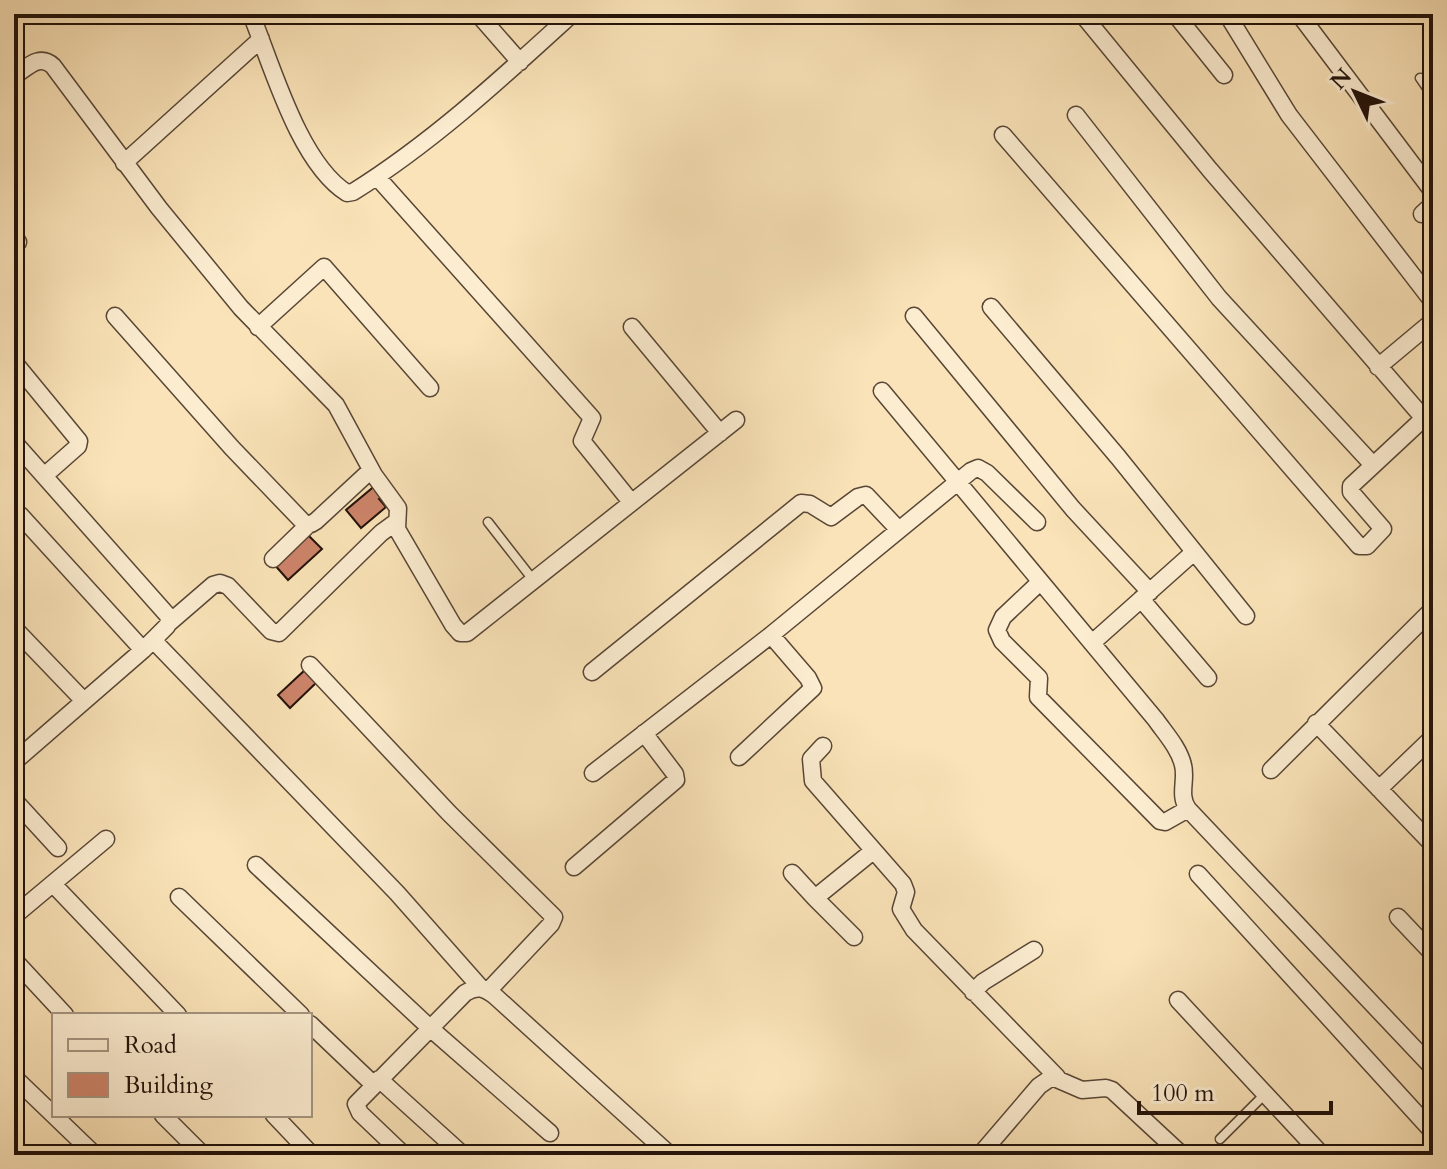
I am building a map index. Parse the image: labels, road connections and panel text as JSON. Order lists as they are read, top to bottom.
{
  "legend": ["Road", "Building"],
  "scale_bar": "100 m",
  "north": "top left"
}
